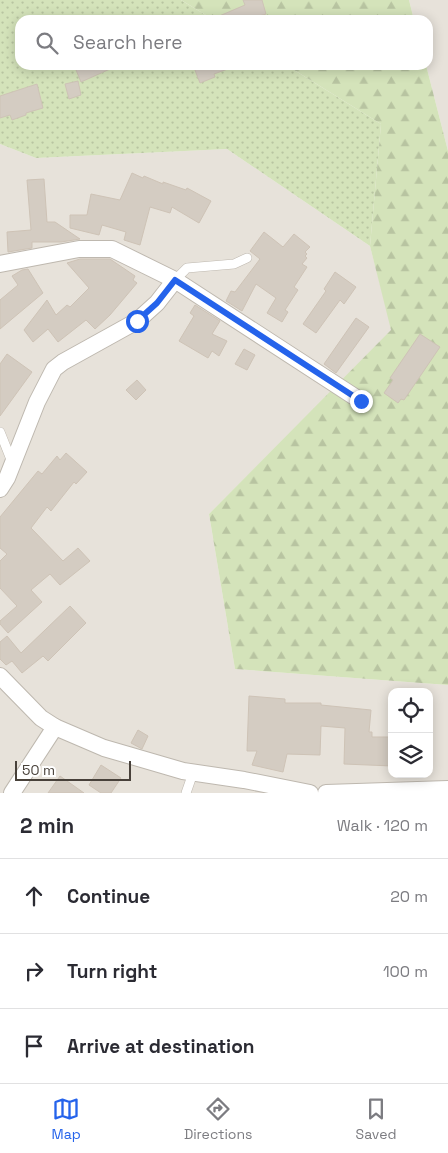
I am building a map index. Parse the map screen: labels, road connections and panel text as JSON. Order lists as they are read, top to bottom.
{
  "scale_bar": "50 m",
  "page": {
    "search": "Search here",
    "scale": "50 m",
    "heading": ["2 min", "Walk · 120 m"],
    "list": [
      ["Continue", "20 m"],
      ["Turn right", "100 m"],
      "Arrive at destination"
    ],
    "nav": ["Map", "Directions", "Saved"]
  }
}
